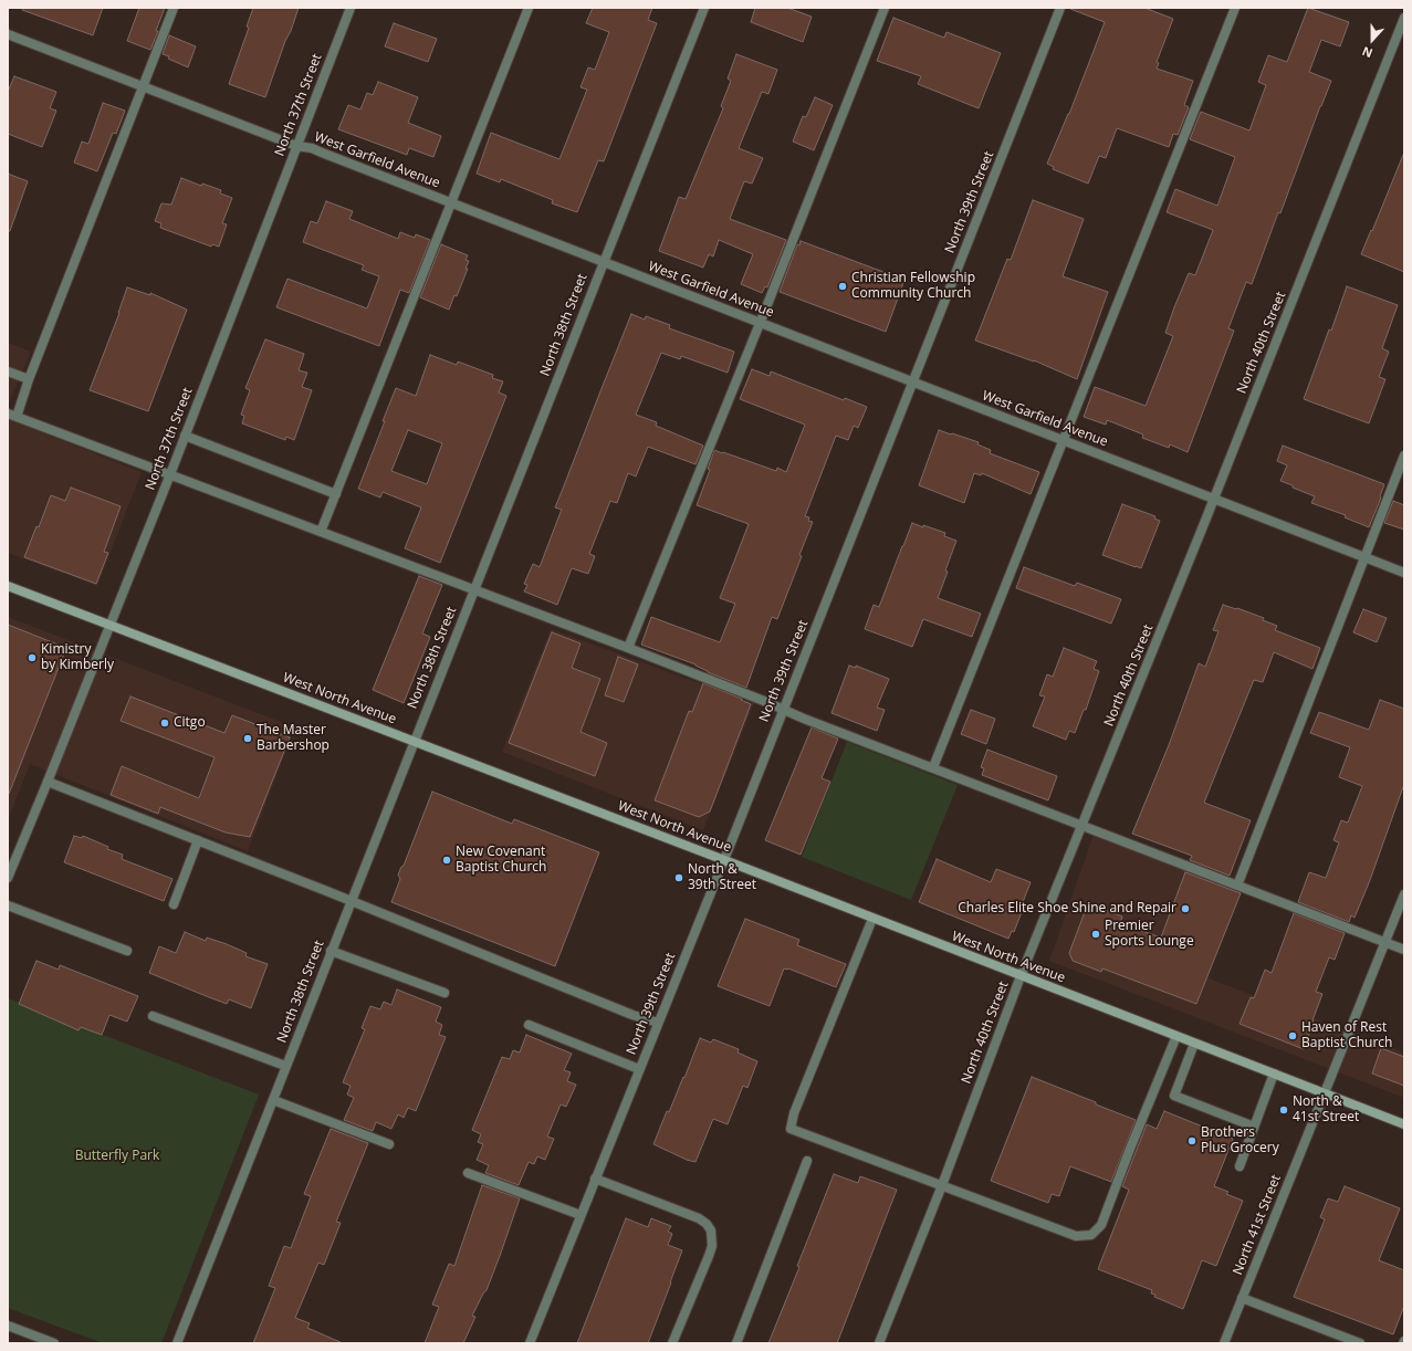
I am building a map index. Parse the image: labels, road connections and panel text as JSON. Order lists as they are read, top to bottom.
{
  "streets": {
    "main road": ["West North Avenue"],
    "street": [
      "North 37th Street",
      "West Garfield Avenue",
      "North 39th Street",
      "North 38th Street",
      "North 40th Street",
      "North 41st Street"
    ]
  },
  "crossings": [
    ["North 37th Street", "West Garfield Avenue"],
    ["North 37th Street", "West North Avenue"],
    ["West Garfield Avenue", "North 39th Street"],
    ["West Garfield Avenue", "North 38th Street"],
    ["West Garfield Avenue", "North 40th Street"],
    ["North 39th Street", "West North Avenue"],
    ["North 38th Street", "West North Avenue"],
    ["North 40th Street", "West North Avenue"],
    ["West North Avenue", "North 41st Street"]
  ],
  "parks": ["Butterfly Park"],
  "places": [
    "Christian Fellowship Community Church",
    "Kimistry by Kimberly",
    "Citgo",
    "The Master Barbershop",
    "New Covenant Baptist Church",
    "North & 39th Street",
    "Charles Elite Shoe Shine and Repair",
    "Premier Sports Lounge",
    "Haven of Rest Baptist Church",
    "North & 41st Street",
    "Brothers Plus Grocery"
  ],
  "north": "bottom"
}
